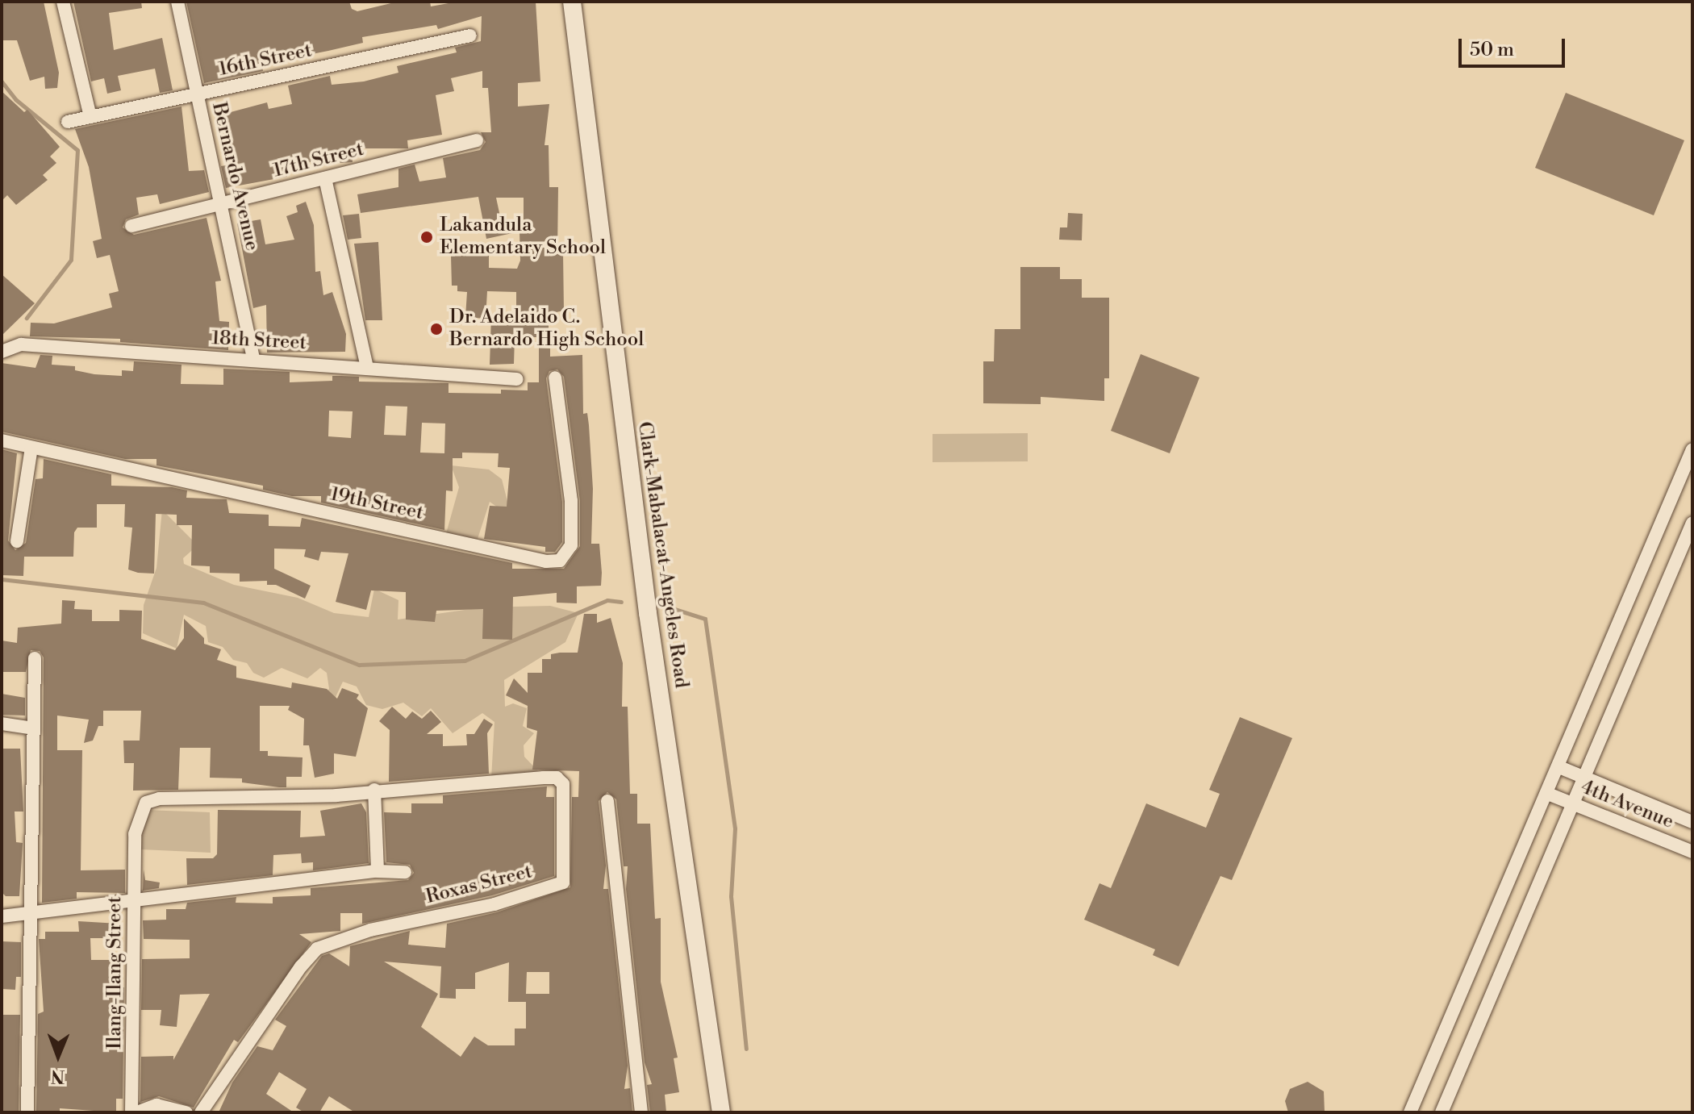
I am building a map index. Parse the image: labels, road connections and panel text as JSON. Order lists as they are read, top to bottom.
{
  "streets": {
    "main road": ["Clark-Mabalacat-Angeles Road"],
    "street": [
      "16th Street",
      "17th Street",
      "Bernardo Avenue",
      "18th Street",
      "19th Street",
      "4th Avenue",
      "Roxas Street",
      "Ilang-Ilang Street"
    ]
  },
  "crossings": [
    ["16th Street", "Bernardo Avenue"],
    ["17th Street", "Bernardo Avenue"],
    ["Bernardo Avenue", "18th Street"],
    ["Roxas Street", "Ilang-Ilang Street"]
  ],
  "places": ["Lakandula Elementary School", "Dr. Adelaido C. Bernardo High School"],
  "scale_bar": "50 m",
  "north": "bottom"
}
